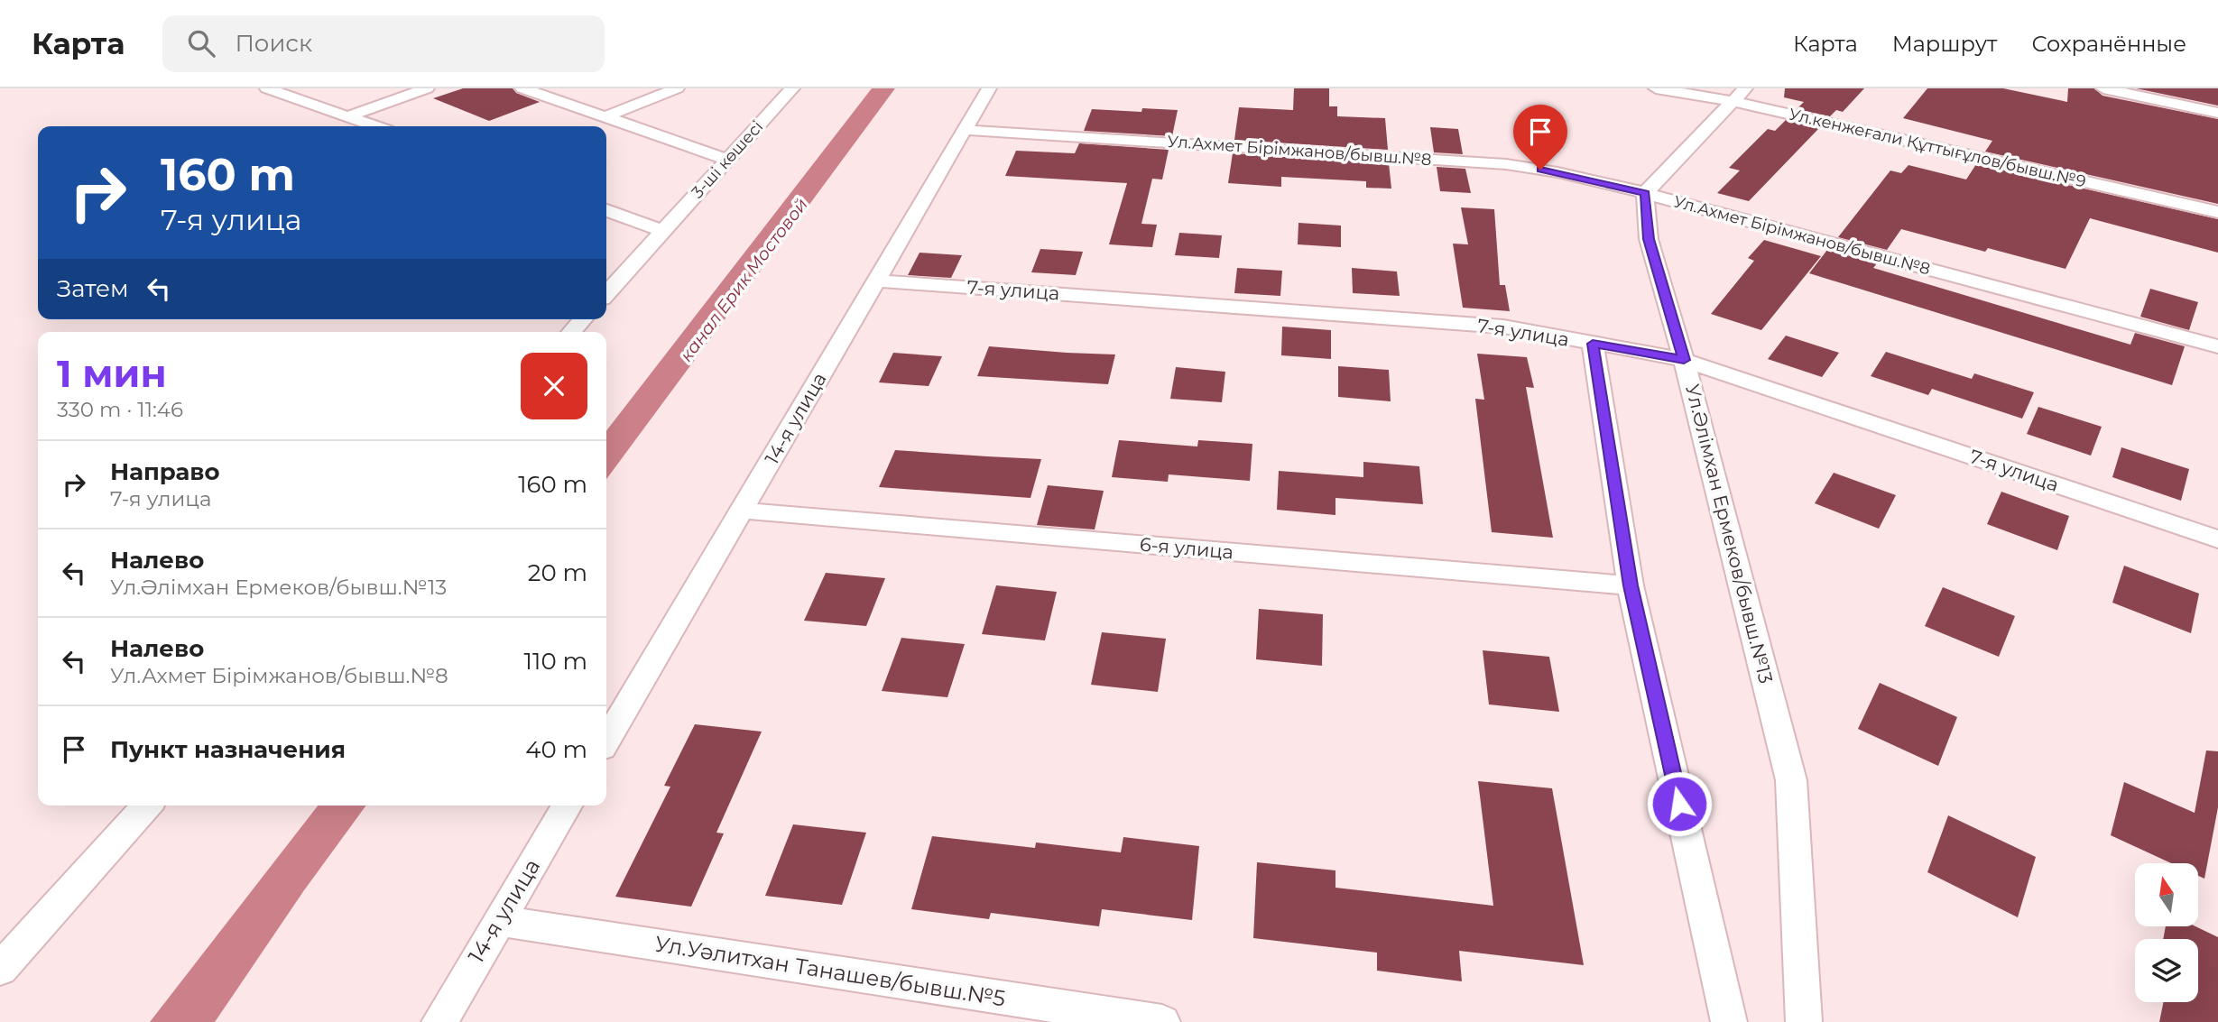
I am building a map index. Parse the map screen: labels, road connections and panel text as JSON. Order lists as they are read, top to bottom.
{
  "streets": {
    "street": [
      "Ул.кенжеғали Құттығұлов/бывш.№9",
      "Ул.Ахмет Бірімжанов/бывш.№8",
      "3-ші көшесі",
      "7-я улица",
      "14-я улица",
      "Ул.Әлімхан Ермеков/бывш.№13",
      "6-я улица",
      "Ул.Уәлитхан Танашев/бывш.№5"
    ]
  },
  "crossings": [
    ["Ул.Ахмет Бірімжанов/бывш.№8", "14-я улица"],
    ["Ул.Ахмет Бірімжанов/бывш.№8", "Ул.Әлімхан Ермеков/бывш.№13"],
    ["7-я улица", "14-я улица"],
    ["7-я улица", "Ул.Әлімхан Ермеков/бывш.№13"],
    ["14-я улица", "6-я улица"],
    ["14-я улица", "Ул.Уәлитхан Танашев/бывш.№5"]
  ],
  "water": ["канал Ерик Мостовой"],
  "north": "top",
  "page": {
    "header": "Карта",
    "search": "Поиск",
    "nav": ["Карта", "Маршрут", "Сохранённые"],
    "turn": ["160 m", "7-я улица"],
    "then": "Затем",
    "heading": ["1 мин", "330 m · 11:46"],
    "list": [
      {
        "name": "Направо",
        "note": "7-я улица",
        "value": "160 m"
      },
      {
        "name": "Налево",
        "note": "Ул.Әлімхан Ермеков/бывш.№13",
        "value": "20 m"
      },
      {
        "name": "Налево",
        "note": "Ул.Ахмет Бірімжанов/бывш.№8",
        "value": "110 m"
      },
      {
        "name": "Пункт назначения",
        "value": "40 m"
      }
    ]
  }
}
